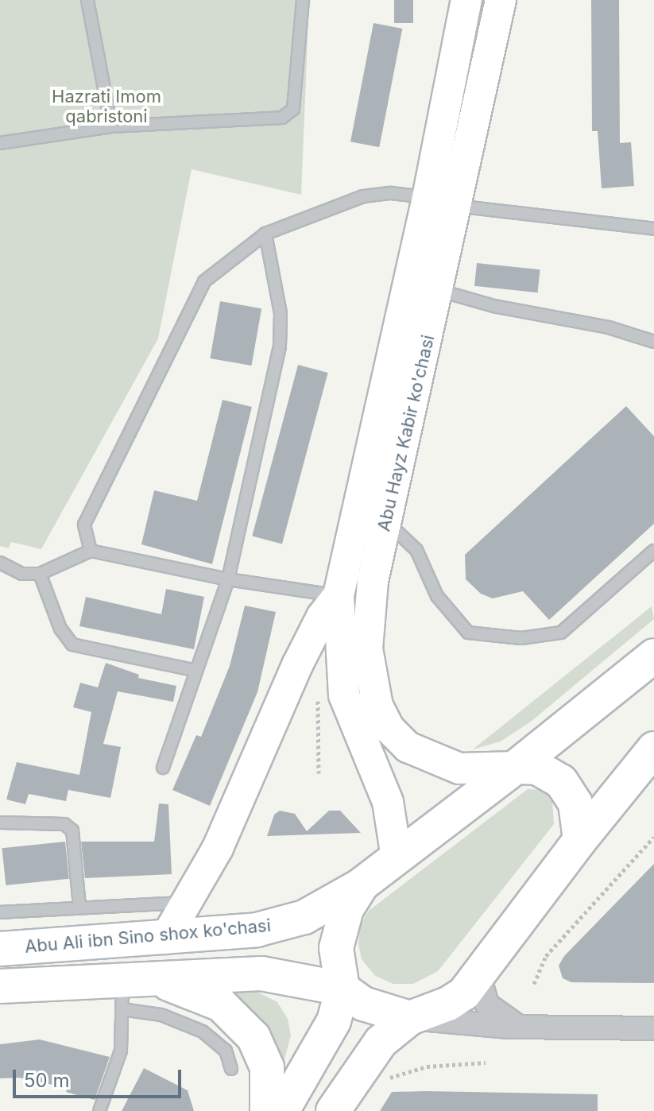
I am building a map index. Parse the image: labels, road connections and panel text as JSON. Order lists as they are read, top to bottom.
{
  "streets": {
    "main road": ["Abu Hayz Kabir ko'chasi", "Abu Ali ibn Sino shox ko'chasi"]
  },
  "crossings": [
    ["Abu Hayz Kabir ko'chasi", "Abu Ali ibn Sino shox ko'chasi"]
  ],
  "parks": ["Hazrati Imom qabristoni"],
  "scale_bar": "50 m"
}
